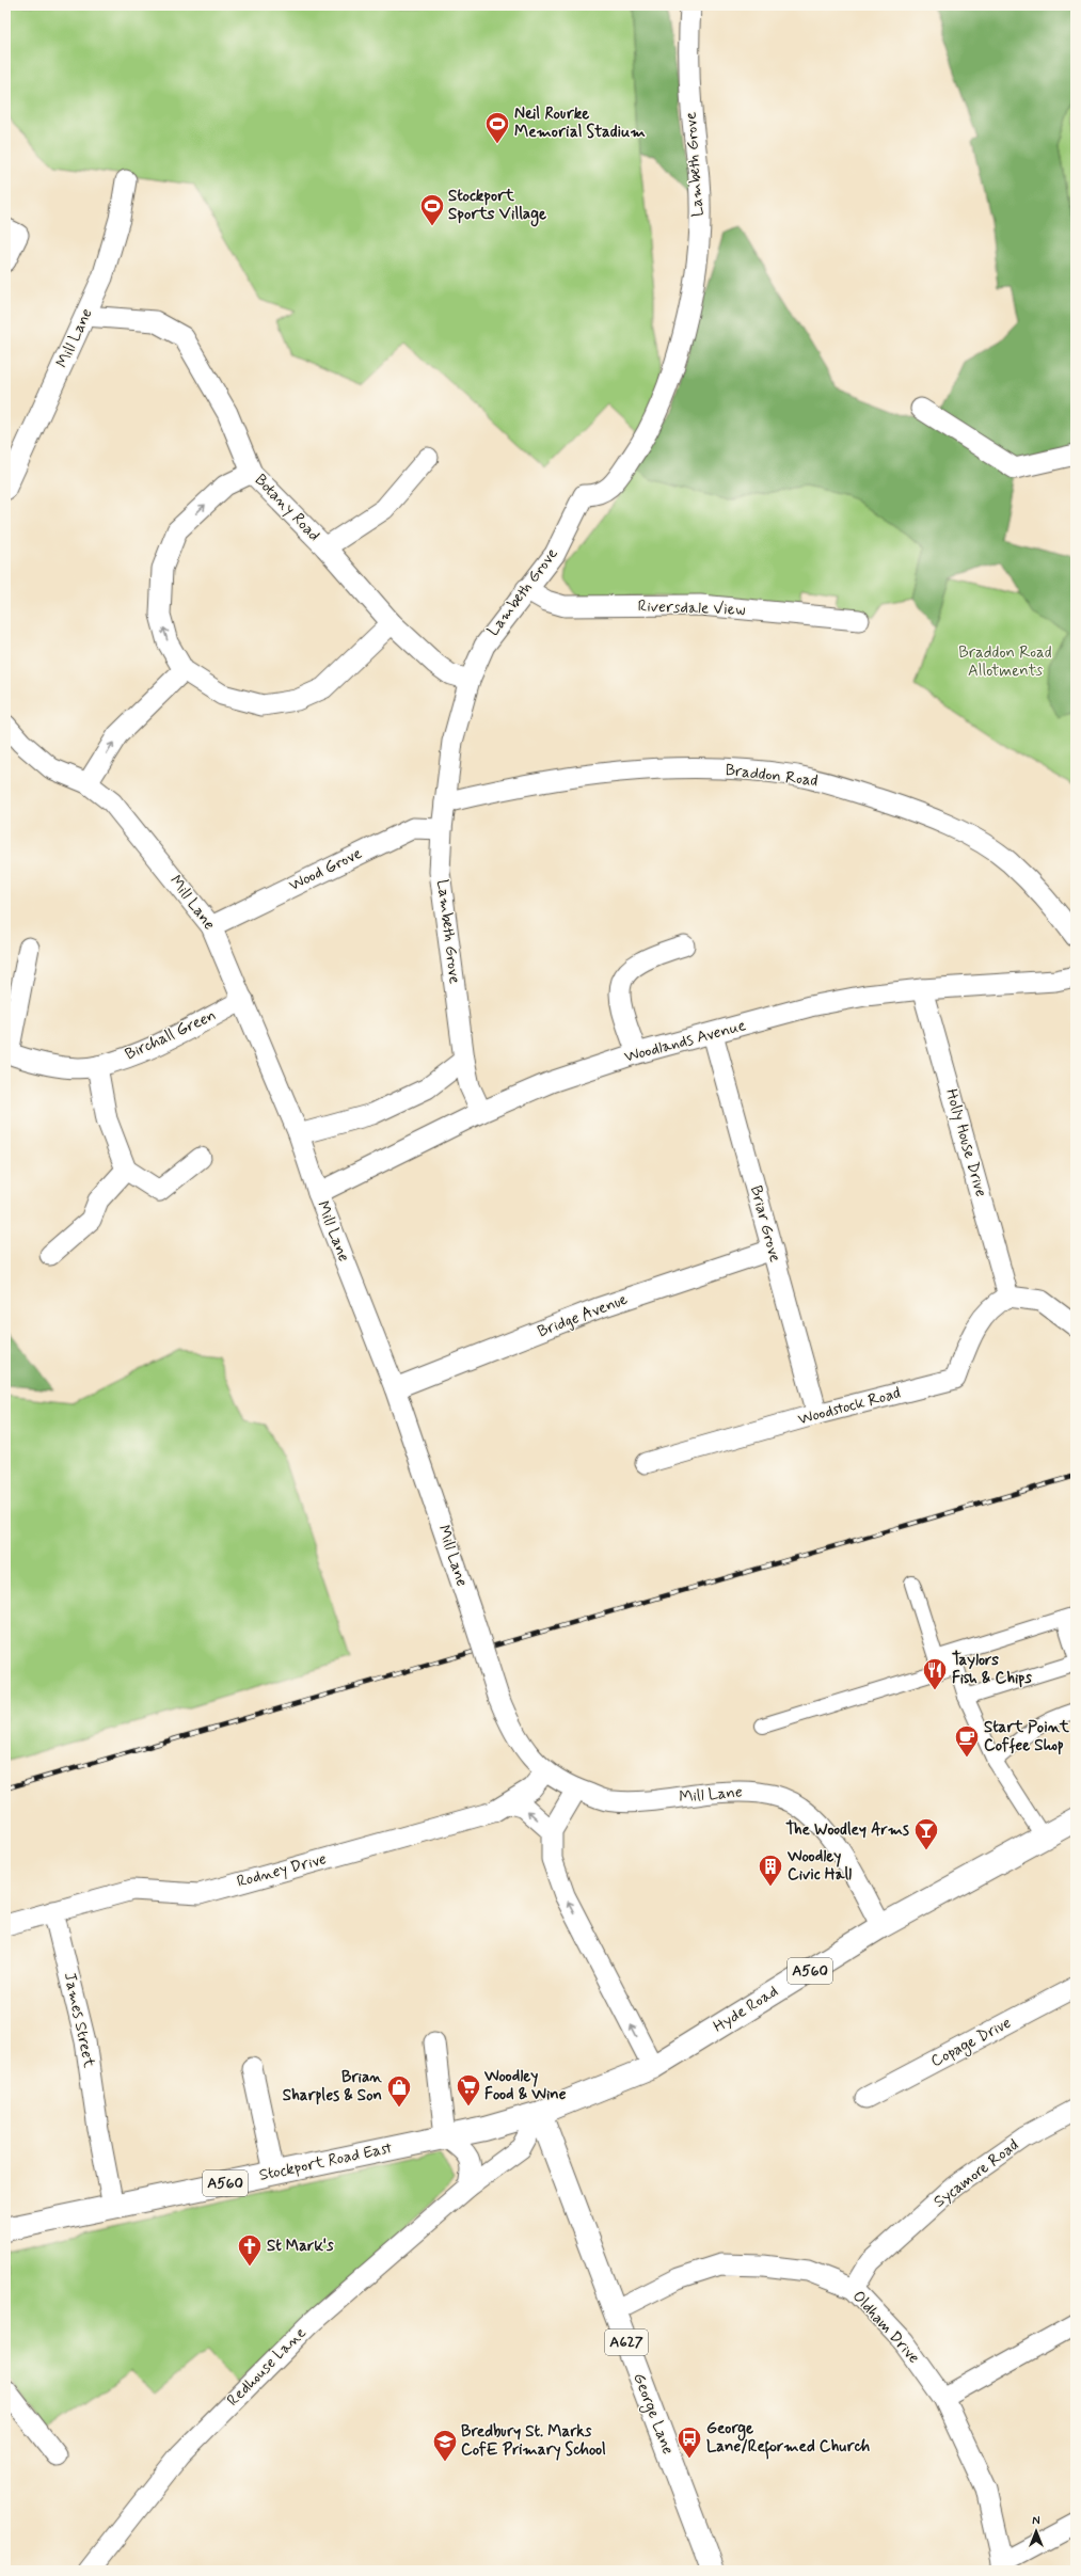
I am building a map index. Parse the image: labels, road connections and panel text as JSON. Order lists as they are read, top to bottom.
{
  "streets": {
    "main road": [
      "A560",
      "Hyde Road",
      "Stockport Road East",
      "A627",
      "George Lane"
    ],
    "street": [
      "Lambeth Grove",
      "Mill Lane",
      "Botany Road",
      "Riversdale View",
      "Braddon Road",
      "Wood Grove",
      "Birchall Green",
      "Woodlands Avenue",
      "Holly House Drive",
      "Briar Grove",
      "Bridge Avenue",
      "Woodstock Road",
      "Rodney Drive",
      "James Street",
      "Copage Drive",
      "Sycamore Road",
      "Oldham Drive",
      "Redhouse Lane"
    ]
  },
  "crossings": [
    ["Lambeth Grove", "Botany Road"],
    ["Lambeth Grove", "Riversdale View"],
    ["Lambeth Grove", "Braddon Road"],
    ["Lambeth Grove", "Wood Grove"],
    ["Lambeth Grove", "Woodlands Avenue"],
    ["Mill Lane", "Botany Road"],
    ["Mill Lane", "Wood Grove"],
    ["Mill Lane", "Birchall Green"],
    ["Mill Lane", "Woodlands Avenue"],
    ["Mill Lane", "Bridge Avenue"],
    ["Mill Lane", "Rodney Drive"],
    ["Mill Lane", "Hyde Road"],
    ["Woodlands Avenue", "Holly House Drive"],
    ["Woodlands Avenue", "Briar Grove"],
    ["Holly House Drive", "Woodstock Road"],
    ["Briar Grove", "Bridge Avenue"],
    ["Briar Grove", "Woodstock Road"],
    ["Rodney Drive", "James Street"],
    ["Hyde Road", "Stockport Road East"],
    ["Hyde Road", "Redhouse Lane"],
    ["Hyde Road", "George Lane"],
    ["James Street", "Stockport Road East"],
    ["Sycamore Road", "Oldham Drive"],
    ["Oldham Drive", "George Lane"],
    ["Redhouse Lane", "George Lane"]
  ],
  "parks": ["Braddon Road Allotments"],
  "places": {
    "sports": ["Neil Rourke Memorial Stadium", "Stockport Sports Village"],
    "restaurant": ["Taylors Fish & Chips"],
    "cafe": ["Start Point Coffee Shop"],
    "bar": ["The Woodley Arms"],
    "building": ["Woodley Civic Hall"],
    "supermarket": ["Woodley Food & Wine"],
    "shop": ["Brian Sharples & Son"],
    "church": ["St Mark's"],
    "bus stop": ["George Lane/Reformed Church"],
    "school or university": ["Bredbury St. Marks CofE Primary School"]
  },
  "north": "top"
}
